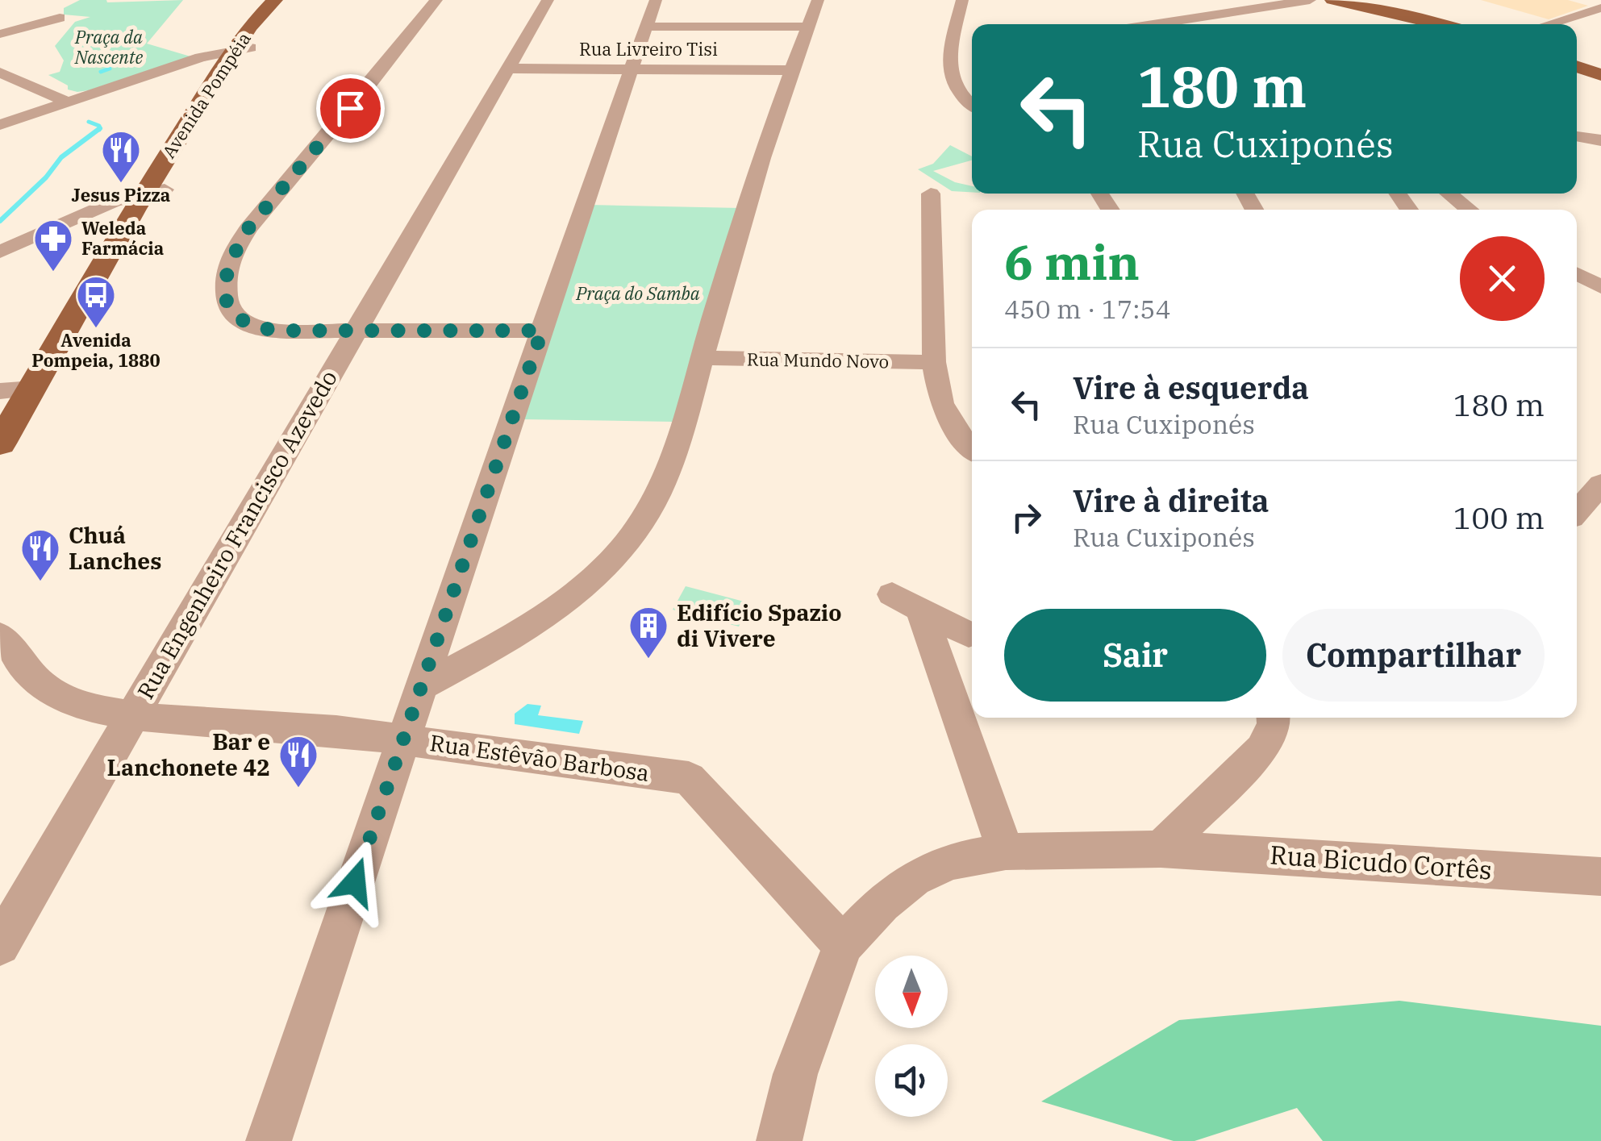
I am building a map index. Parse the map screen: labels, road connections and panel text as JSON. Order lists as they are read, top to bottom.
{
  "streets": {
    "main road": ["Avenida Pompéia"],
    "street": [
      "Rua Livreiro Tisi",
      "Rua Mundo Novo",
      "Rua Engenheiro Francisco Azevedo",
      "Rua Estêvão Barbosa",
      "Rua Bicudo Cortês"
    ]
  },
  "crossings": [
    ["Rua Livreiro Tisi", "Rua Engenheiro Francisco Azevedo"],
    ["Rua Engenheiro Francisco Azevedo", "Rua Estêvão Barbosa"],
    ["Rua Estêvão Barbosa", "Rua Bicudo Cortês"]
  ],
  "parks": ["Praça da Nascente", "Praça do Samba"],
  "places": {
    "restaurant": ["Jesus Pizza", "Chuá Lanches", "Bar e Lanchonete 42"],
    "pharmacy": ["Weleda Farmácia"],
    "bus stop": ["Avenida Pompeia, 1880"],
    "building": ["Edifício Spazio di Vivere"]
  },
  "north": "bottom",
  "page": {
    "turn": ["180 m", "Rua Cuxiponés"],
    "heading": ["6 min", "450 m · 17:54"],
    "list": [
      {
        "name": "Vire à esquerda",
        "note": "Rua Cuxiponés",
        "value": "180 m"
      },
      {
        "name": "Vire à direita",
        "note": "Rua Cuxiponés",
        "value": "100 m"
      }
    ],
    "buttons": ["Sair", "Compartilhar"]
  }
}
